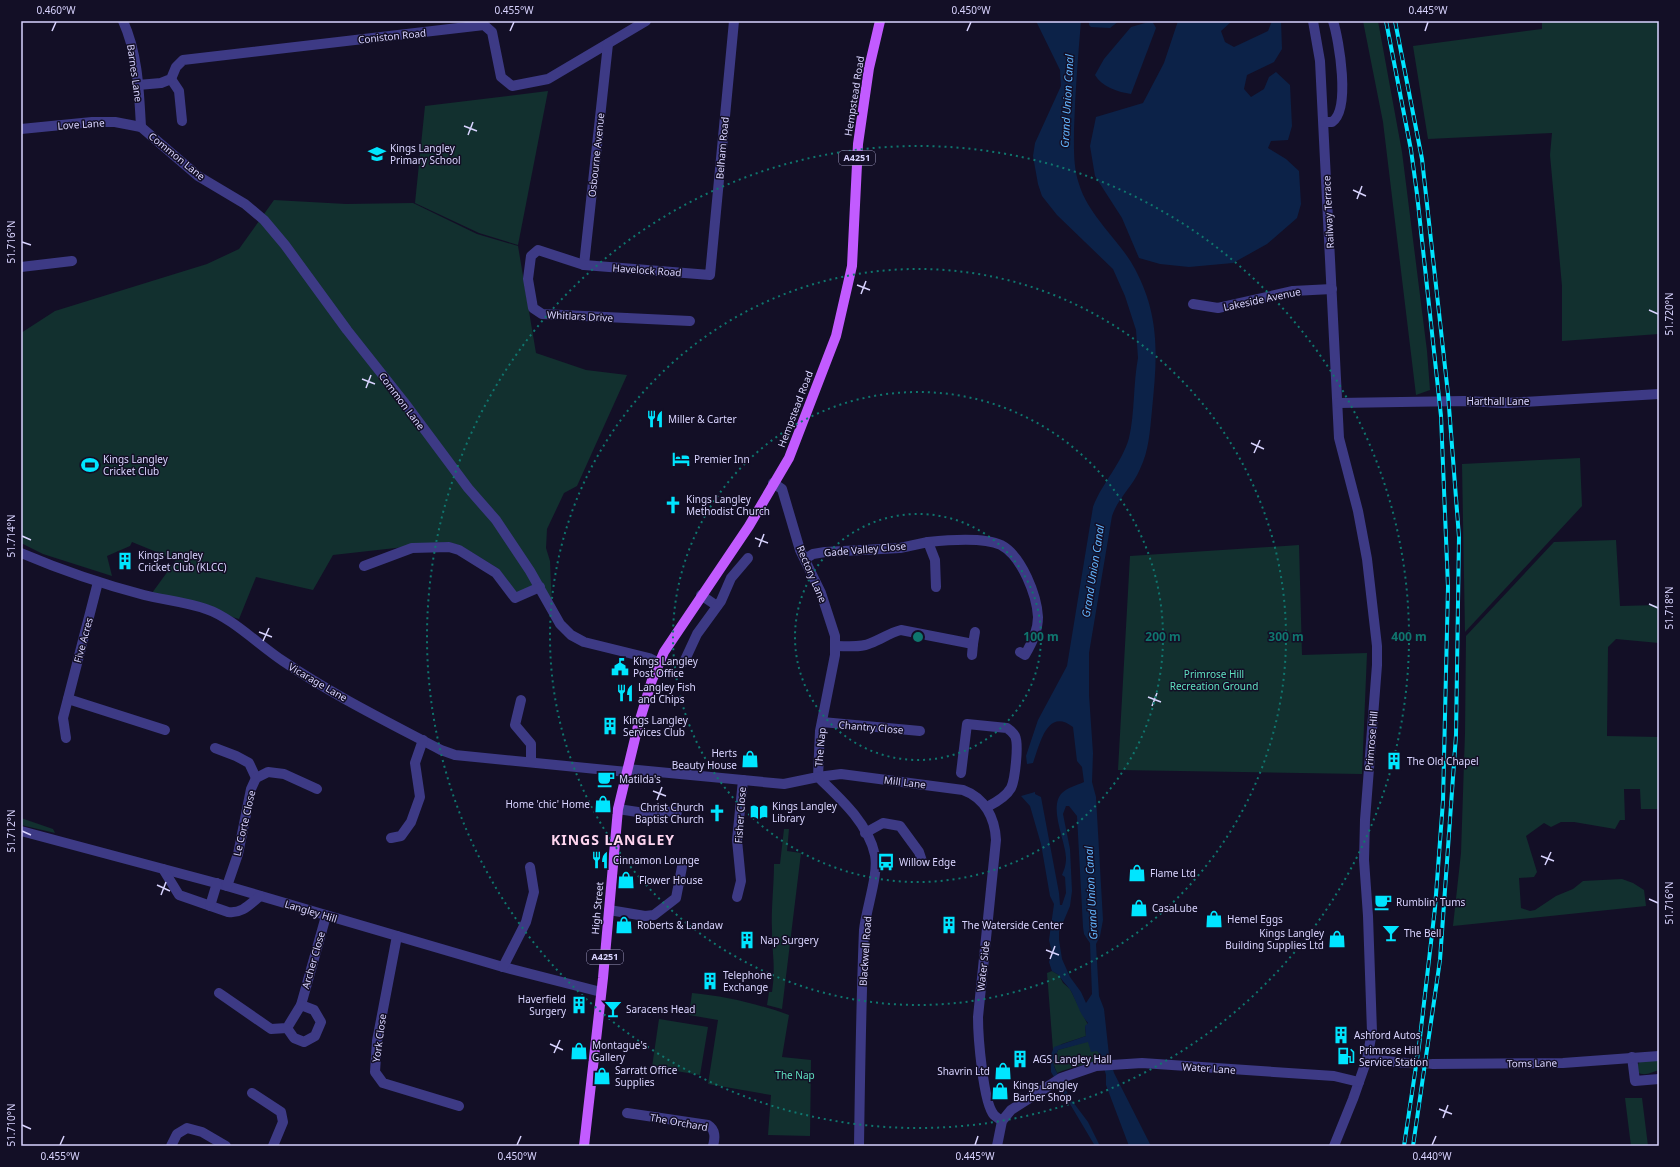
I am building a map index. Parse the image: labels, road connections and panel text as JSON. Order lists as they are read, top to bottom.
{
  "streets": {
    "main road": ["Hempstead Road", "A4251", "High Street"],
    "street": [
      "Coniston Road",
      "Barnes Lane",
      "Love Lane",
      "Belham Road",
      "Osbourne Avenue",
      "Common Lane",
      "Railway Terrace",
      "Havelock Road",
      "Lakeside Avenue",
      "Whitlars Drive",
      "Harthall Lane",
      "Gade Valley Close",
      "Rectory Lane",
      "Five Acres",
      "Vicarage Lane",
      "Chantry Close",
      "Primrose Hill",
      "The Nap",
      "Mill Lane",
      "Fisher Close",
      "Le Corte Close",
      "Langley Hill",
      "Blackwell Road",
      "Archer Close",
      "Water Side",
      "York Close",
      "Toms Lane",
      "Water Lane",
      "The Orchard"
    ]
  },
  "crossings": [
    ["Coniston Road", "Osbourne Avenue"],
    ["Barnes Lane", "Love Lane"],
    ["Barnes Lane", "Common Lane"],
    ["Hempstead Road", "Common Lane"],
    ["Hempstead Road", "Rectory Lane"],
    ["Hempstead Road", "Vicarage Lane"],
    ["Hempstead Road", "The Nap"],
    ["Hempstead Road", "High Street"],
    ["Love Lane", "Common Lane"],
    ["Belham Road", "Havelock Road"],
    ["Osbourne Avenue", "Havelock Road"],
    ["Osbourne Avenue", "Whitlars Drive"],
    ["Railway Terrace", "Lakeside Avenue"],
    ["Railway Terrace", "Harthall Lane"],
    ["Railway Terrace", "Primrose Hill"],
    ["Havelock Road", "Whitlars Drive"],
    ["Harthall Lane", "Primrose Hill"],
    ["Gade Valley Close", "Rectory Lane"],
    ["Rectory Lane", "The Nap"],
    ["Five Acres", "Vicarage Lane"],
    ["Vicarage Lane", "The Nap"],
    ["Vicarage Lane", "High Street"],
    ["Chantry Close", "The Nap"],
    ["Primrose Hill", "Water Lane"],
    ["The Nap", "Mill Lane"],
    ["The Nap", "Fisher Close"],
    ["The Nap", "High Street"],
    ["The Nap", "Blackwell Road"],
    ["Mill Lane", "Blackwell Road"],
    ["Mill Lane", "Water Side"],
    ["Le Corte Close", "Langley Hill"],
    ["High Street", "Langley Hill"],
    ["Langley Hill", "Archer Close"],
    ["Langley Hill", "York Close"],
    ["Water Side", "Water Lane"]
  ],
  "districts": ["KINGS LANGLEY"],
  "water": ["Grand Union Canal"],
  "parks": ["Primrose Hill Recreation Ground", "The Nap"],
  "places": {
    "school or university": ["Kings Langley Primary School"],
    "restaurant": ["Miller & Carter", "Langley Fish and Chips", "Cinnamon Lounge"],
    "hotel": ["Premier Inn"],
    "sports": ["Kings Langley Cricket Club"],
    "church": ["Kings Langley Methodist Church", "Christ Church Baptist Church"],
    "building": [
      "Kings Langley Cricket Club (KLCC)",
      "Kings Langley Services Club",
      "The Old Chapel",
      "The Waterside Center",
      "Nap Surgery",
      "Telephone Exchange",
      "Haverfield Surgery",
      "Ashford Autos",
      "AGS Langley Hall"
    ],
    "public building": ["Kings Langley Post Office"],
    "shop": [
      "Herts Beauty House",
      "Home 'chic' Home",
      "Flame Ltd",
      "Flower House",
      "CasaLube",
      "Hemel Eggs",
      "Roberts & Landaw",
      "Kings Langley Building Supplies Ltd",
      "Montague's Gallery",
      "Shavrin Ltd",
      "Sarratt Office Supplies",
      "Kings Langley Barber Shop"
    ],
    "cafe": ["Matilda's", "Rumblin' Tums"],
    "library": ["Kings Langley Library"],
    "bus stop": ["Willow Edge"],
    "bar": ["The Bell", "Saracens Head"],
    "fuel station": ["Primrose Hill Service Station"]
  },
  "coordinates": [
    "0.460°W",
    "0.455°W",
    "0.450°W",
    "0.445°W",
    "51.716°N",
    "51.720°N",
    "51.714°N",
    "51.718°N",
    "51.712°N",
    "51.710°N",
    "0.440°W"
  ],
  "rings": [
    "100 m",
    "200 m",
    "300 m",
    "400 m"
  ]
}
